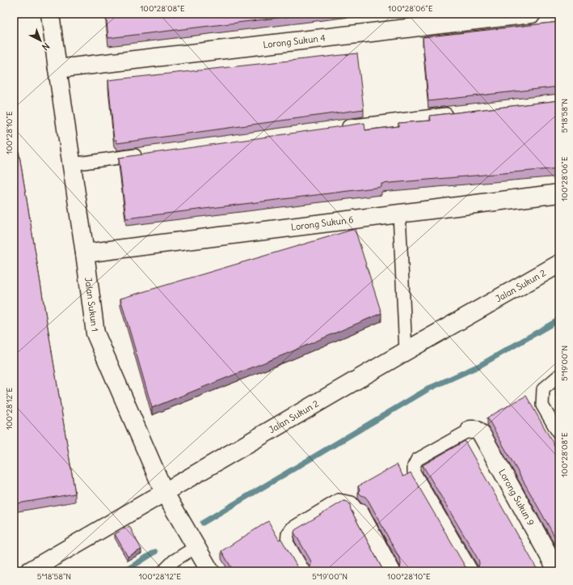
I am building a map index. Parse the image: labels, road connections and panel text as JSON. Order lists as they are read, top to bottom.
{
  "streets": {
    "street": [
      "Lorong Sukun 4",
      "Lorong Sukun 6",
      "Jalan Sukun 2",
      "Jalan Sukun 1",
      "Lorong Sukun 9"
    ]
  },
  "crossings": [
    ["Lorong Sukun 4", "Jalan Sukun 1"],
    ["Lorong Sukun 6", "Jalan Sukun 1"],
    ["Jalan Sukun 2", "Jalan Sukun 1"]
  ],
  "north": "bottom right",
  "coordinates": [
    "100°28'08\"E",
    "100°28'06\"E",
    "5°18'58\"N",
    "100°28'10\"E",
    "5°19'00\"N",
    "100°28'12\"E"
  ]
}
